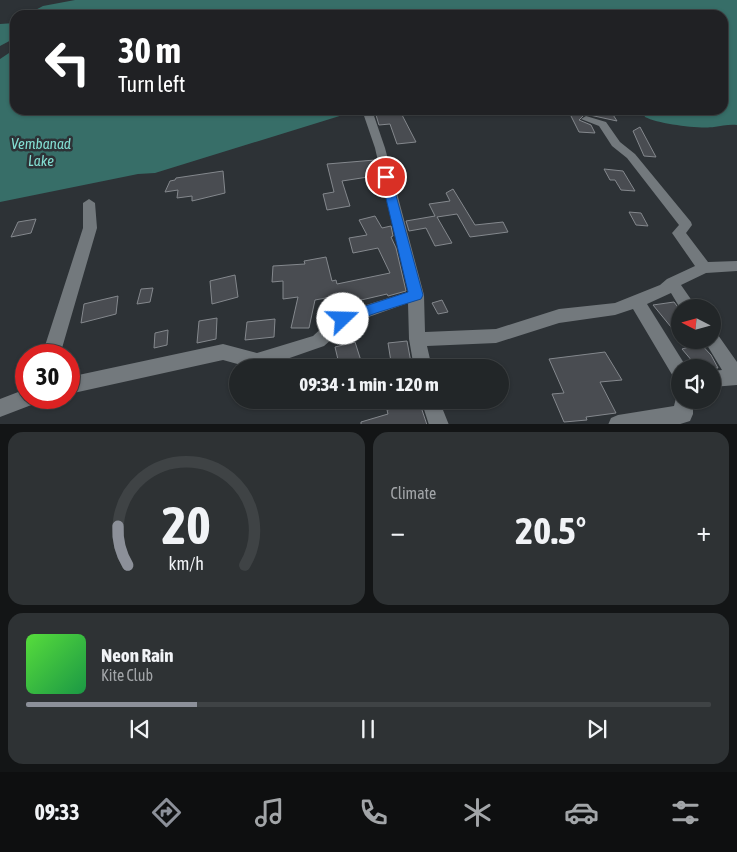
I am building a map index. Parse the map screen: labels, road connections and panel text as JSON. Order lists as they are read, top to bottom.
{
  "water": ["Vembanad Lake"],
  "north": "left",
  "page": {
    "turn": ["30 m", "Turn left"],
    "limit": "30",
    "trip": "09:34 · 1 min · 120 m",
    "tile": "Climate",
    "heat": ["−", "20.5°", "+"],
    "song": ["Neon Rain", "Kite Club"],
    "tabs": "09:33",
    "gauge": ["20", "km/h"]
  }
}
